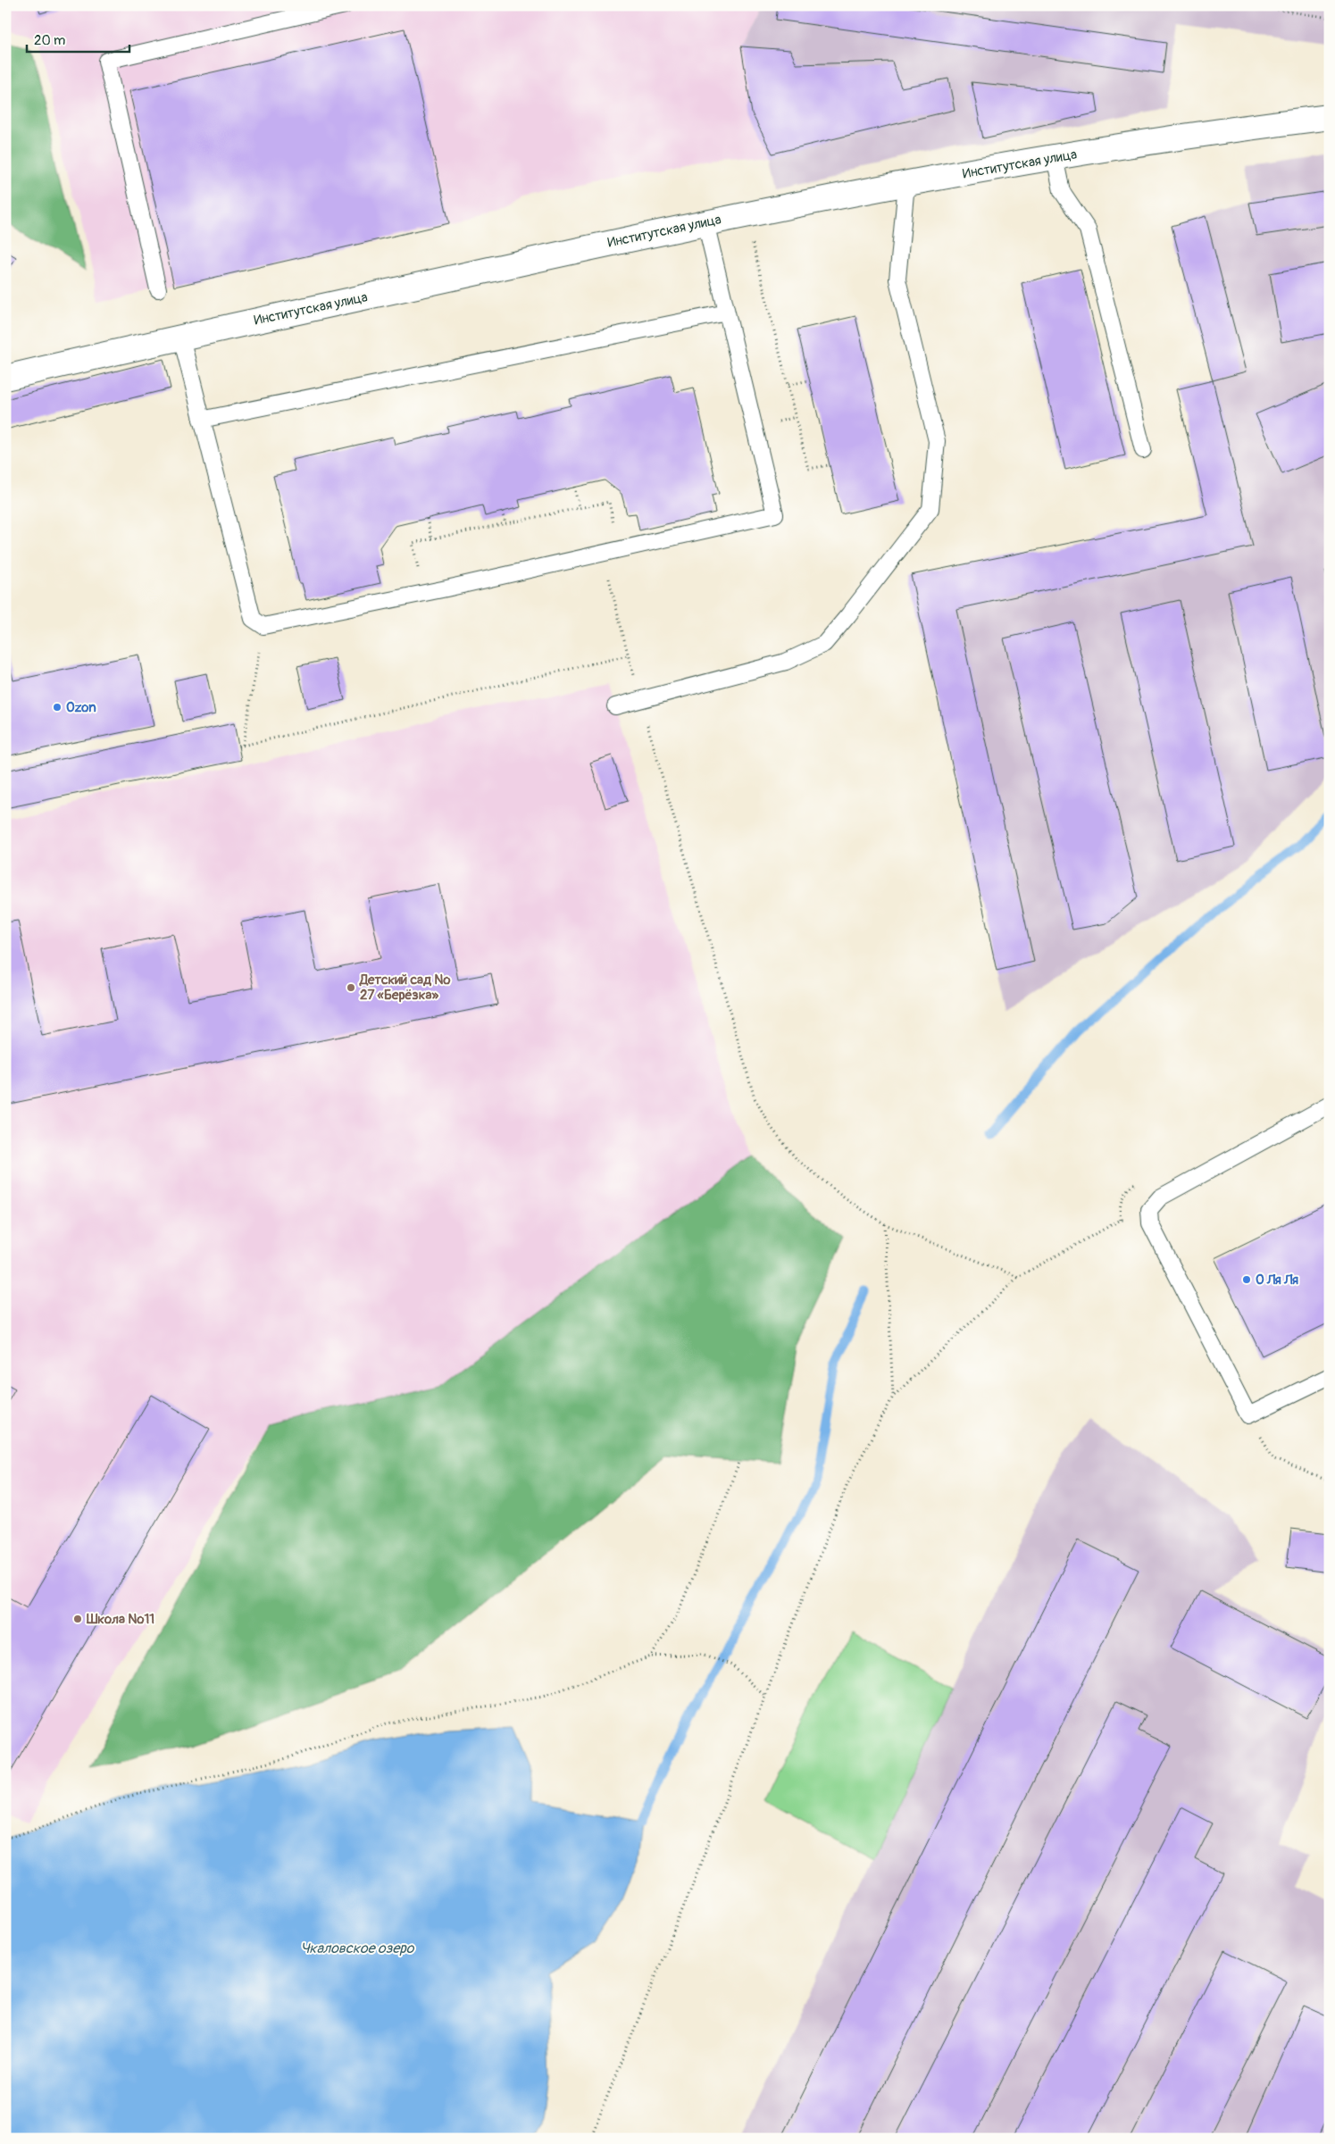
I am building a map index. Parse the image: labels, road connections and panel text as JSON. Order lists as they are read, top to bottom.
{
  "streets": {
    "street": ["Институтская улица"]
  },
  "water": ["Чкаловское озеро"],
  "places": [
    "Ozon",
    "Детский сад № 27 «Берёзка»",
    "О Ля Ля",
    "Школа №11"
  ],
  "scale_bar": "20 m"
}
